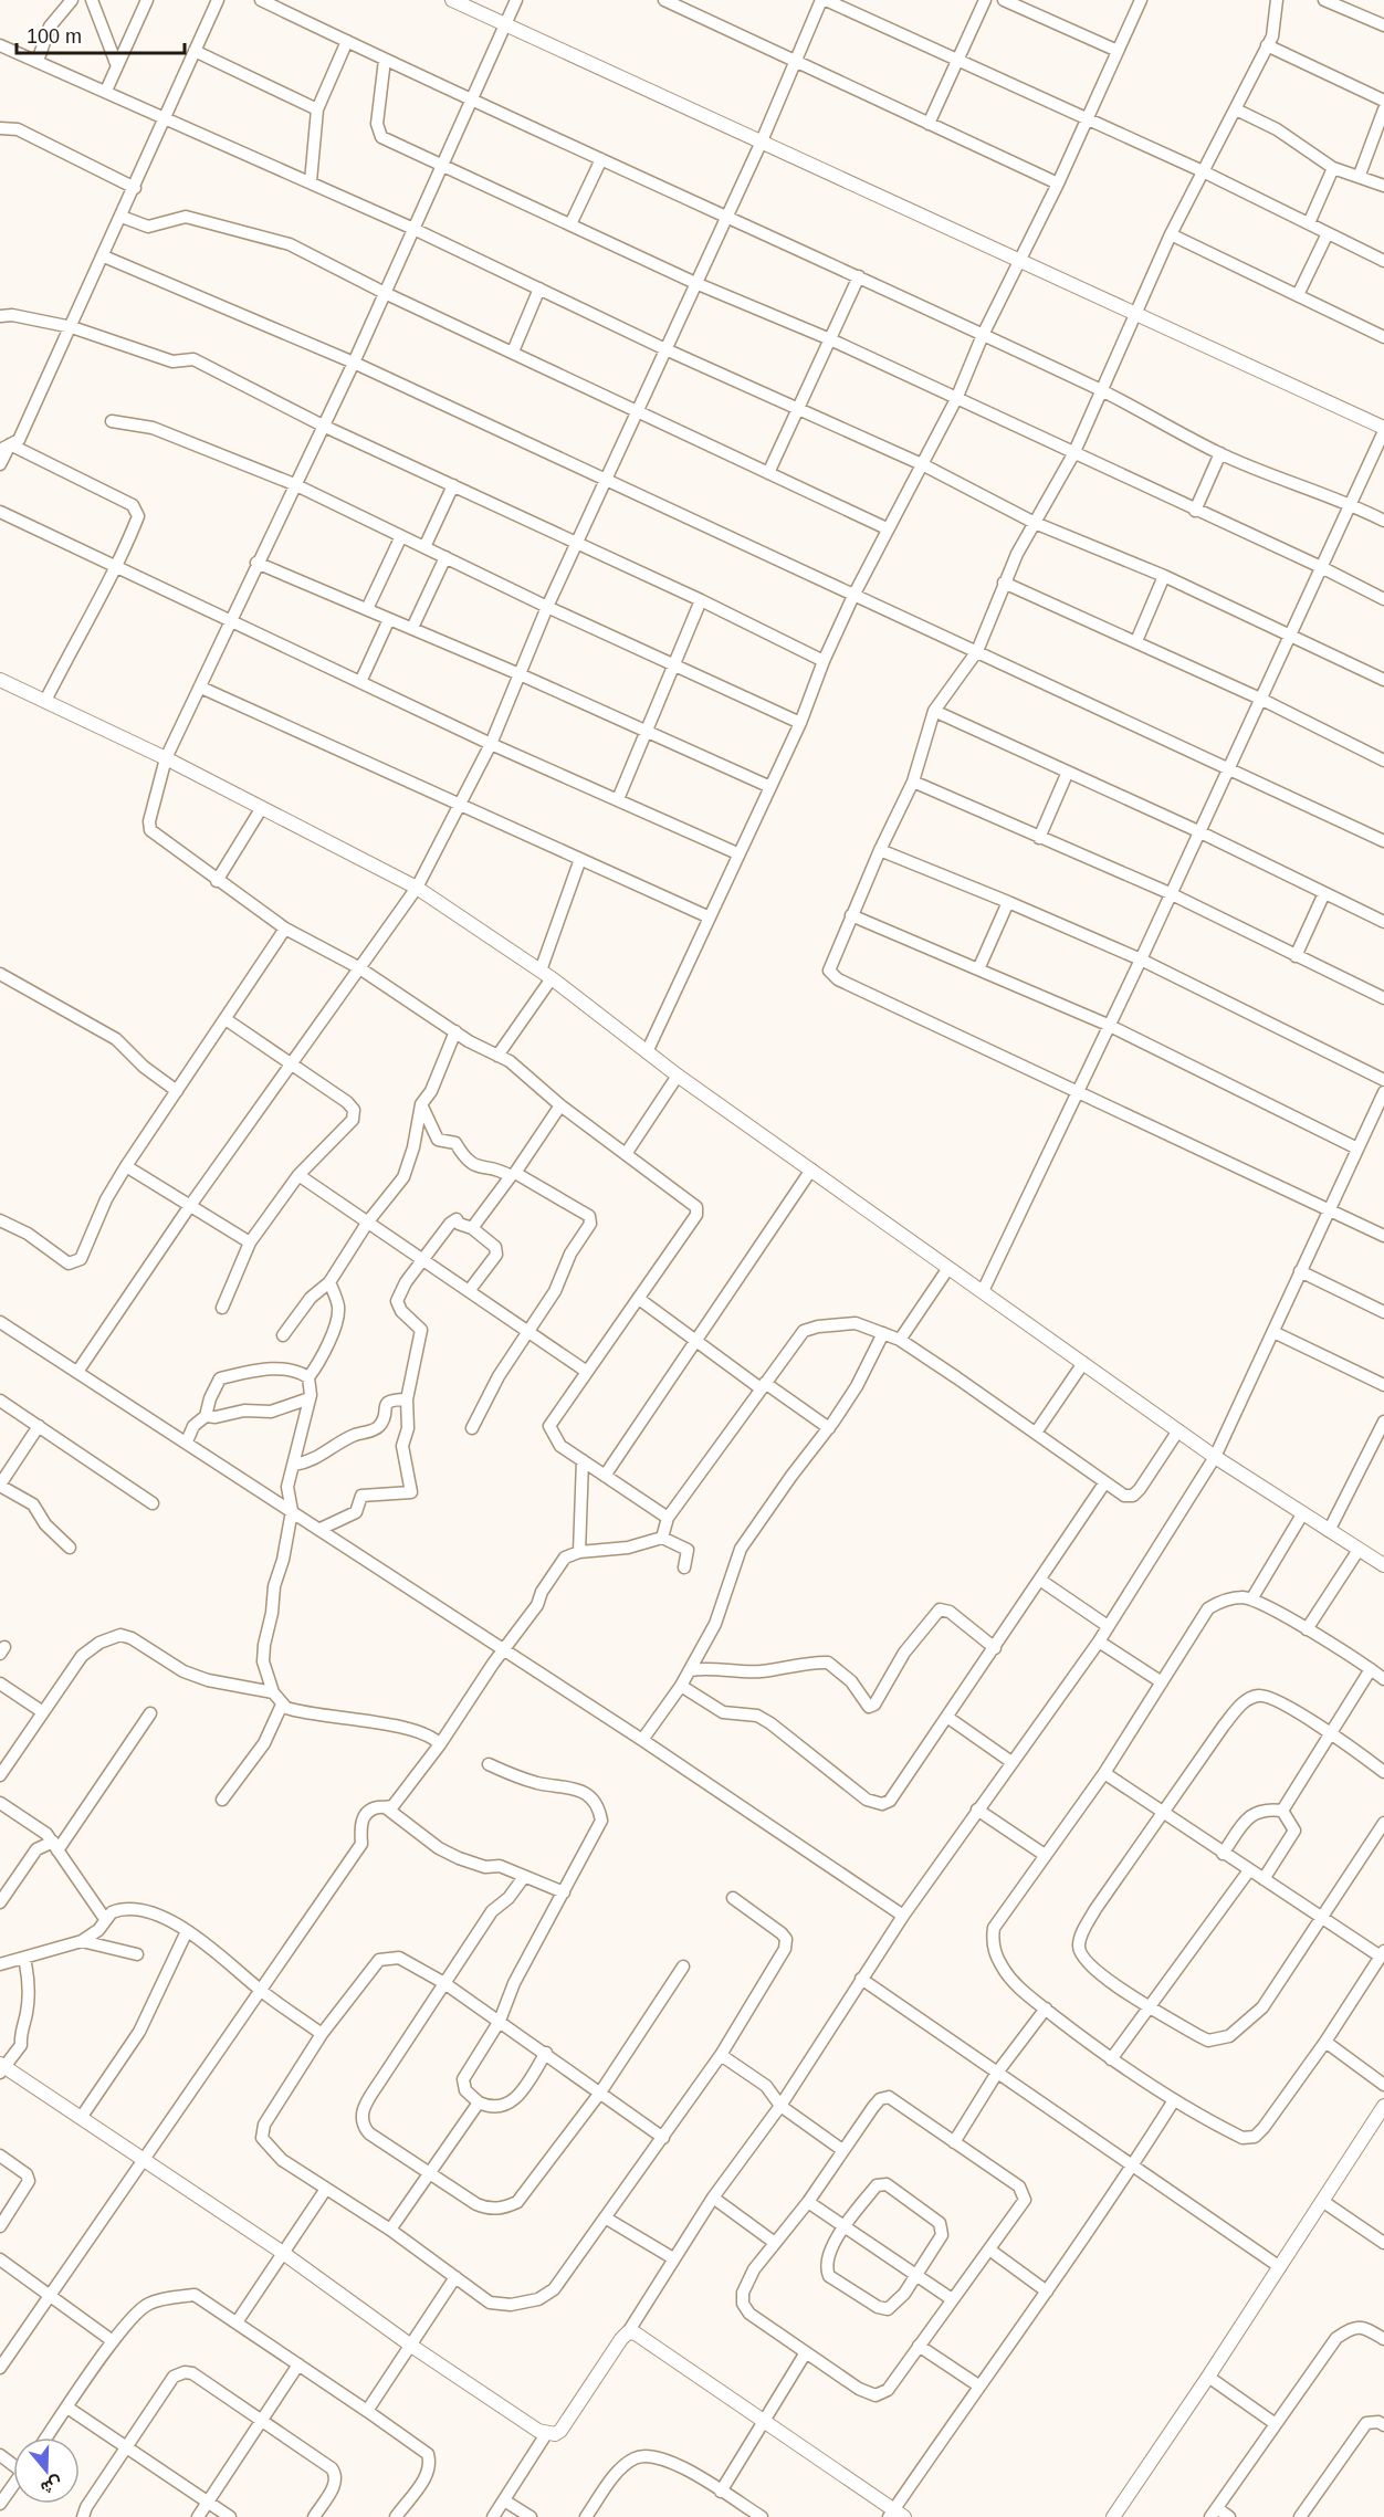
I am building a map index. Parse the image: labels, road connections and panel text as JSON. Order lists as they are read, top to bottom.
{
  "scale_bar": "100 m",
  "north": "bottom"
}
